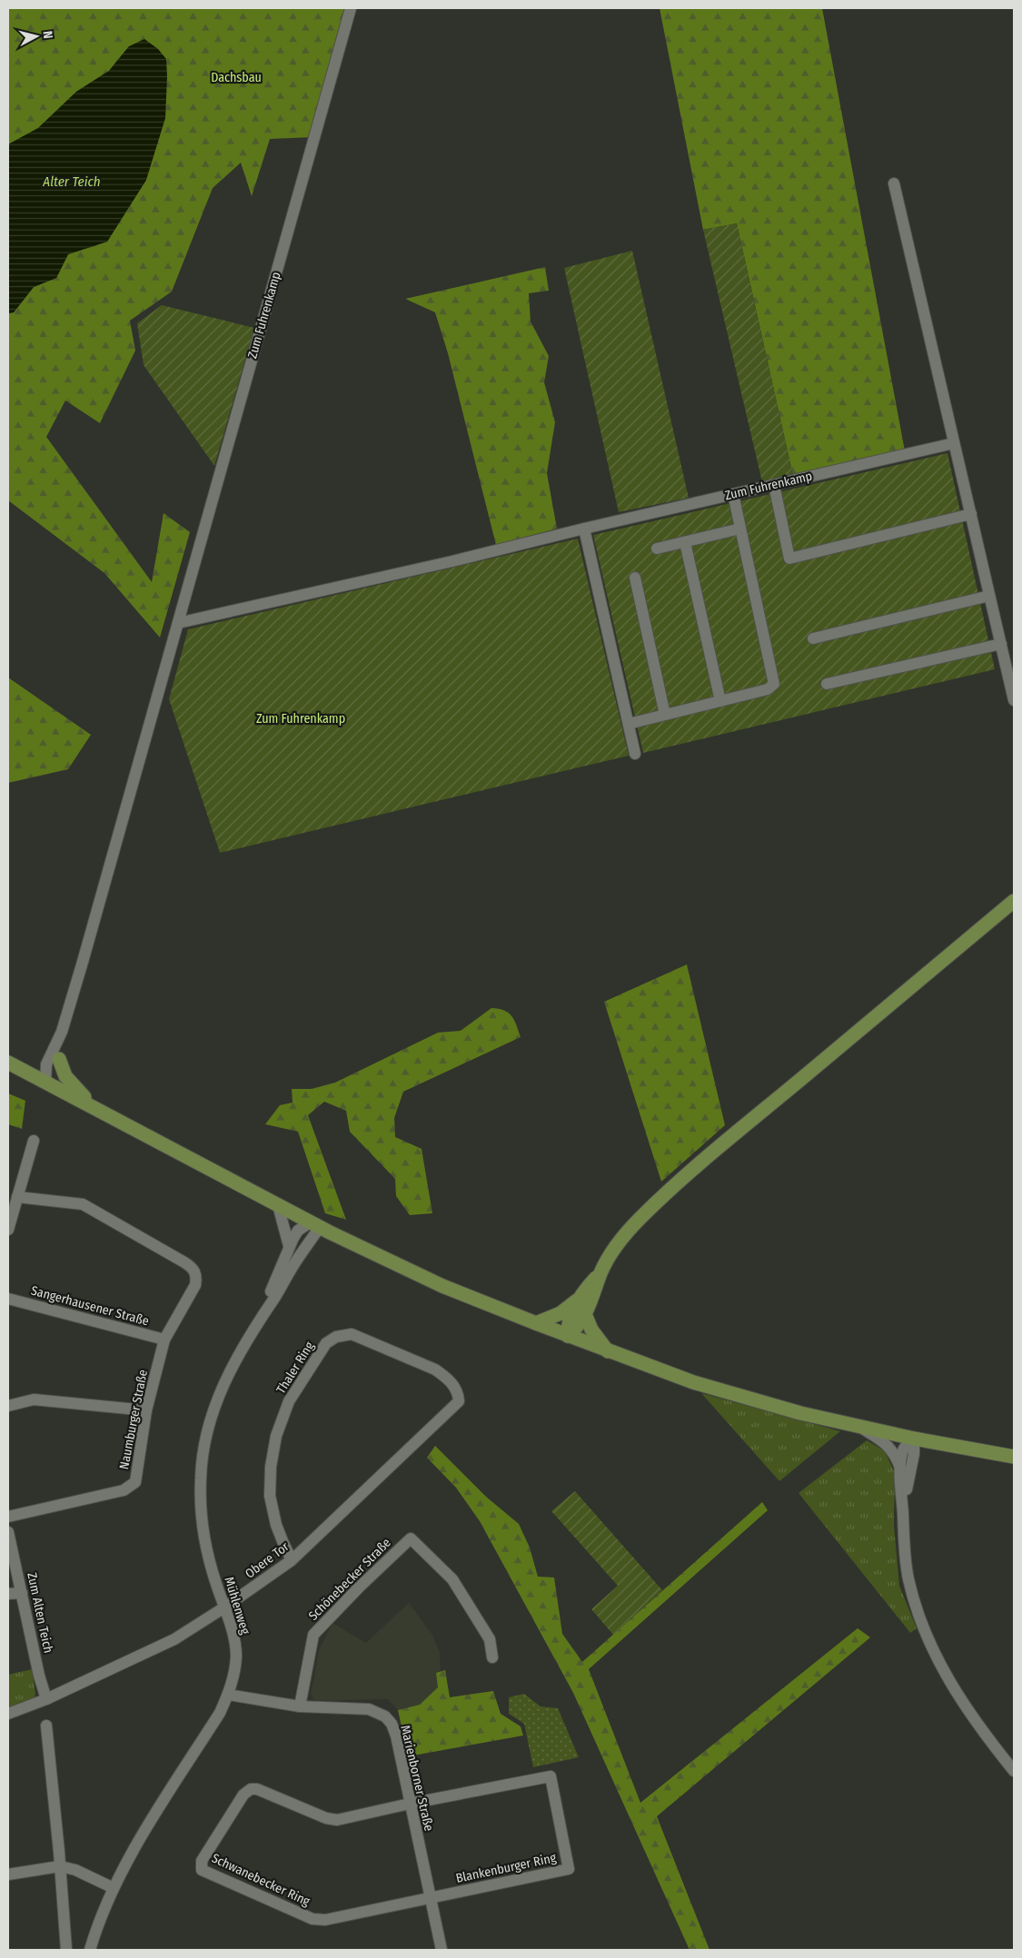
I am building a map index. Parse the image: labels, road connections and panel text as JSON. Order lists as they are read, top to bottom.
{
  "streets": {
    "main road": ["Zum Fuhrenkamp"],
    "street": [
      "Sangerhausener Straße",
      "Thaler Ring",
      "Naumburger Straße",
      "Obere Tor",
      "Schönebecker Straße",
      "Mühlenweg",
      "Zum Alten Teich",
      "Marienborner Straße",
      "Blankenburger Ring",
      "Schwanebecker Ring"
    ]
  },
  "crossings": [
    ["Sangerhausener Straße", "Naumburger Straße"],
    ["Thaler Ring", "Obere Tor"],
    ["Obere Tor", "Mühlenweg"],
    ["Obere Tor", "Zum Alten Teich"],
    ["Schönebecker Straße", "Marienborner Straße"],
    ["Mühlenweg", "Marienborner Straße"],
    ["Marienborner Straße", "Blankenburger Ring"],
    ["Marienborner Straße", "Schwanebecker Ring"],
    ["Blankenburger Ring", "Schwanebecker Ring"]
  ],
  "water": ["Alter Teich"],
  "parks": ["Dachsbau", "Zum Fuhrenkamp"],
  "north": "right"
}
